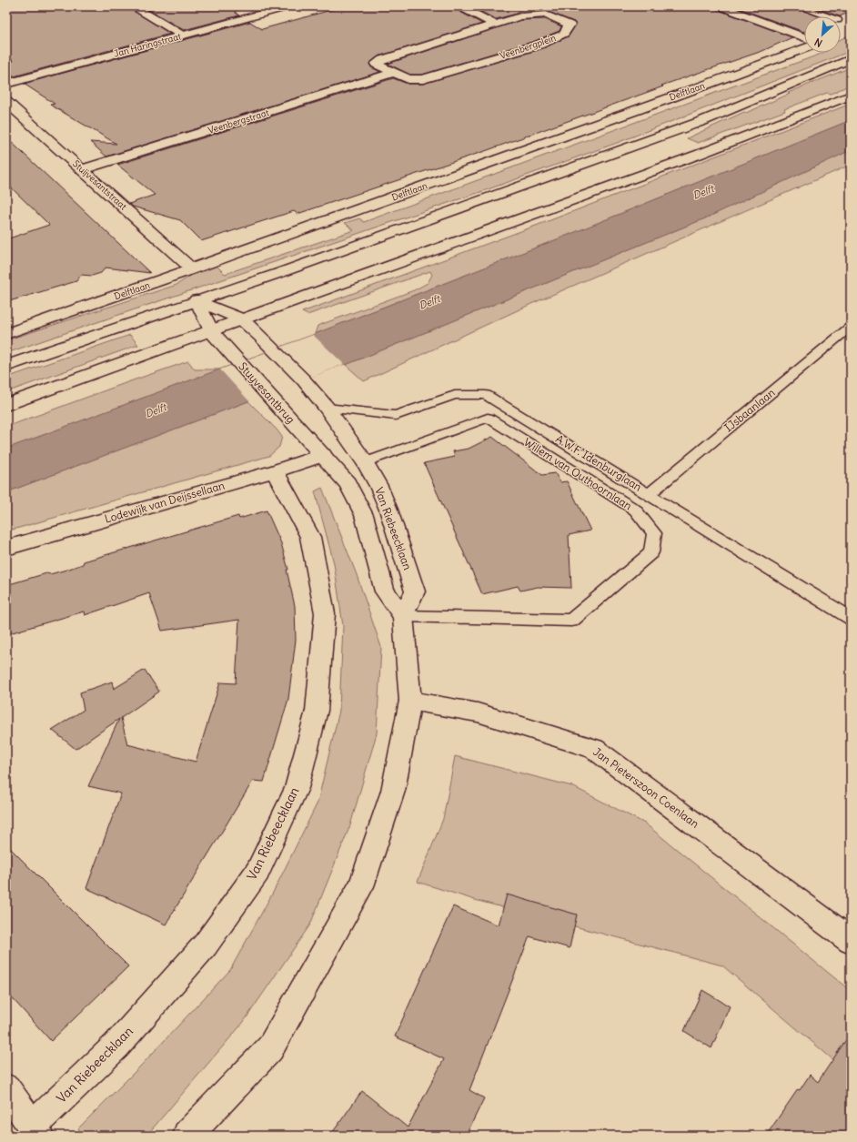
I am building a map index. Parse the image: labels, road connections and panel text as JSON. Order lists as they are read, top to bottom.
{
  "streets": {
    "street": [
      "Jan Haringstraat",
      "Veenbergplein",
      "Delftlaan",
      "Veenbergstraat",
      "Stuijvesantstraat",
      "Stuyvesantbrug",
      "Lodewijk van Deijssellaan",
      "Van Riebeecklaan",
      "Jan Pieterszoon Coenlaan"
    ],
    "lane": ["IJsbaanlaan", "A.W.F. Idenburglaan", "Willem van Outhoornlaan"]
  },
  "crossings": [
    ["Veenbergplein", "Veenbergstraat"],
    ["Delftlaan", "Stuijvesantstraat"],
    ["Veenbergstraat", "Stuijvesantstraat"],
    ["Stuyvesantbrug", "Lodewijk van Deijssellaan"],
    ["Stuyvesantbrug", "Van Riebeecklaan"],
    ["IJsbaanlaan", "A.W.F. Idenburglaan"],
    ["A.W.F. Idenburglaan", "Van Riebeecklaan"],
    ["Willem van Outhoornlaan", "Van Riebeecklaan"],
    ["Lodewijk van Deijssellaan", "Van Riebeecklaan"],
    ["Van Riebeecklaan", "Jan Pieterszoon Coenlaan"]
  ],
  "water": ["Delft"],
  "north": "bottom left"
}
